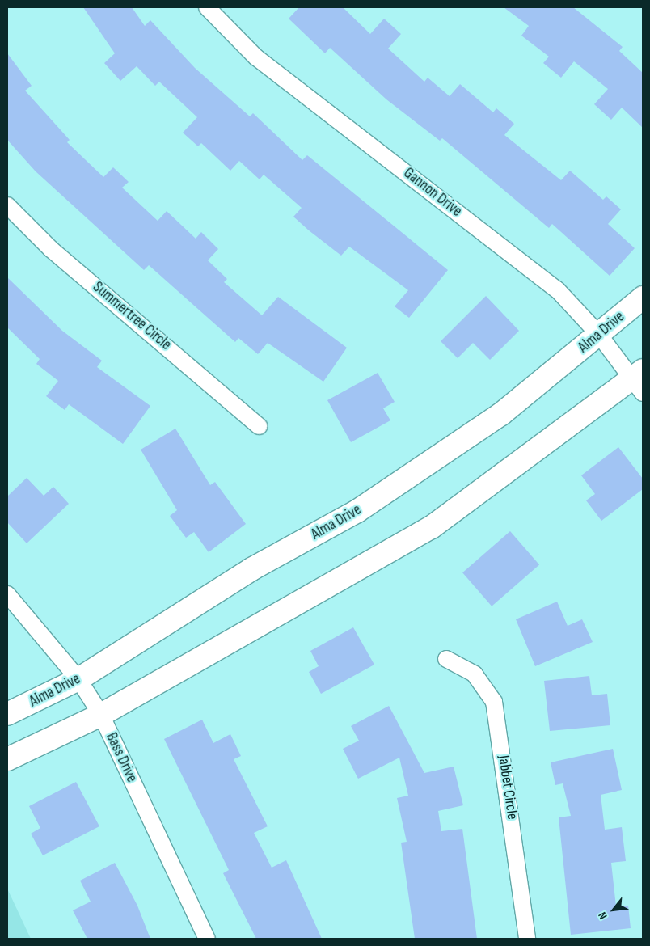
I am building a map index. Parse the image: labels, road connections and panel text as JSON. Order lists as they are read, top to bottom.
{
  "streets": {
    "main road": ["Alma Drive"],
    "street": [
      "Gannon Drive",
      "Summertree Circle",
      "Bass Drive",
      "Jabbet Circle"
    ]
  },
  "crossings": [
    ["Gannon Drive", "Alma Drive"],
    ["Alma Drive", "Bass Drive"]
  ],
  "north": "bottom left"
}
